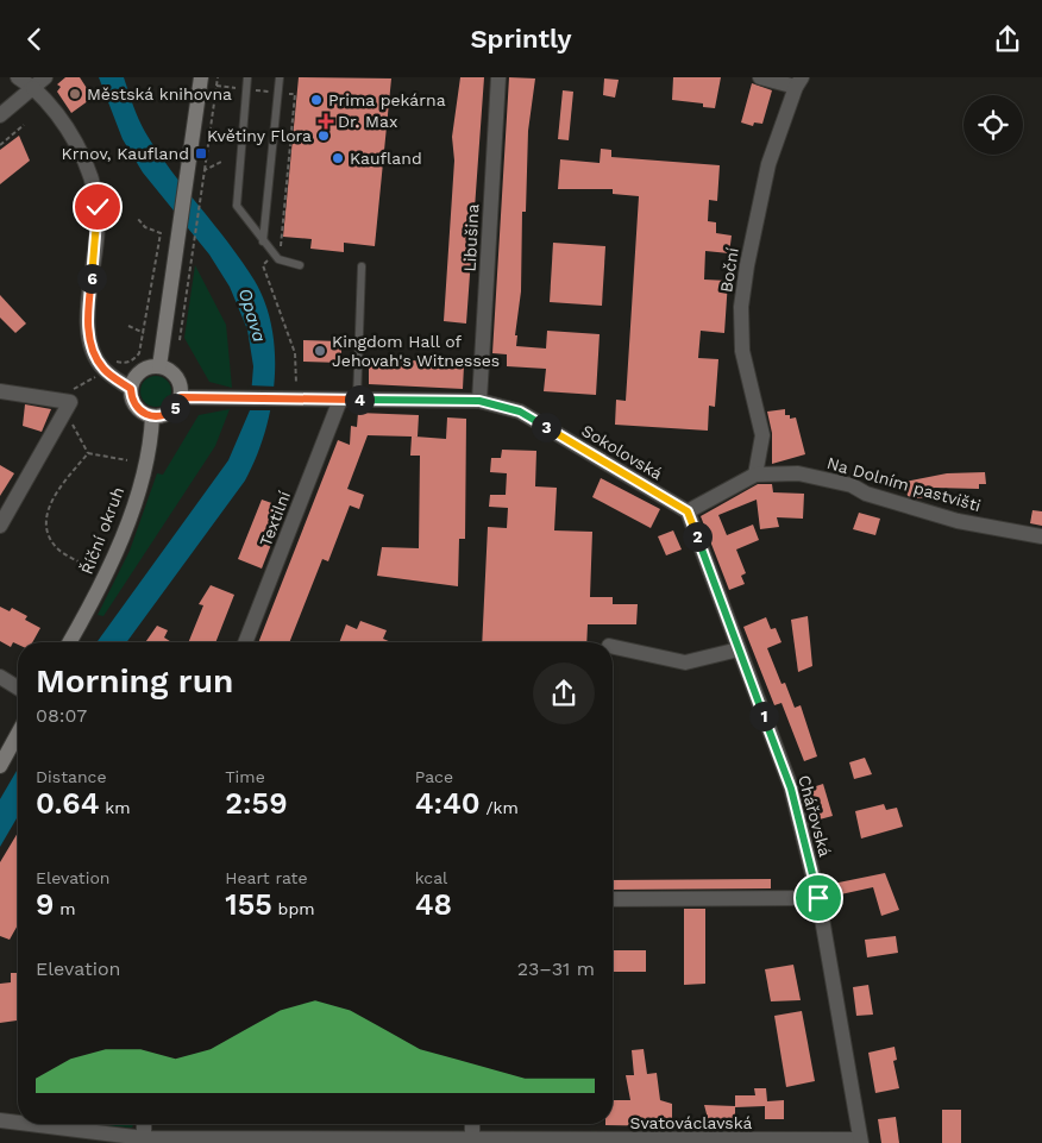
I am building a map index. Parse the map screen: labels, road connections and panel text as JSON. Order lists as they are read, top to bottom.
{
  "streets": {
    "main road": ["Říční okruh"],
    "street": [
      "Libušina",
      "Boční",
      "Sokolovská",
      "Na Dolním pastvišti",
      "Textilní",
      "Chářovská",
      "Svatováclavská"
    ]
  },
  "crossings": [
    ["Libušina", "Sokolovská"],
    ["Boční", "Na Dolním pastvišti"],
    ["Sokolovská", "Textilní"],
    ["Sokolovská", "Říční okruh"],
    ["Sokolovská", "Chářovská"],
    ["Chářovská", "Svatováclavská"]
  ],
  "water": ["Opava"],
  "places": {
    "other": [
      "Městská knihovna",
      "Prima pekárna",
      "Květiny Flora",
      "Kaufland",
      "Kingdom Hall of Jehovah's Witnesses"
    ],
    "health": ["Dr. Max"],
    "transit": ["Krnov, Kaufland"]
  },
  "page": {
    "header": "Sprintly",
    "pins": [
      "6",
      "4",
      "5",
      "3",
      "2",
      "1"
    ],
    "heading": ["Morning run", "08:07"],
    "stats": [
      ["Distance", "0.64 km"],
      ["Time", "2:59"],
      ["Pace", "4:40 /km"],
      ["Elevation", "9 m"],
      ["Heart rate", "155 bpm"],
      ["kcal", "48"]
    ],
    "chart": ["Elevation", "23–31 m"]
  }
}
